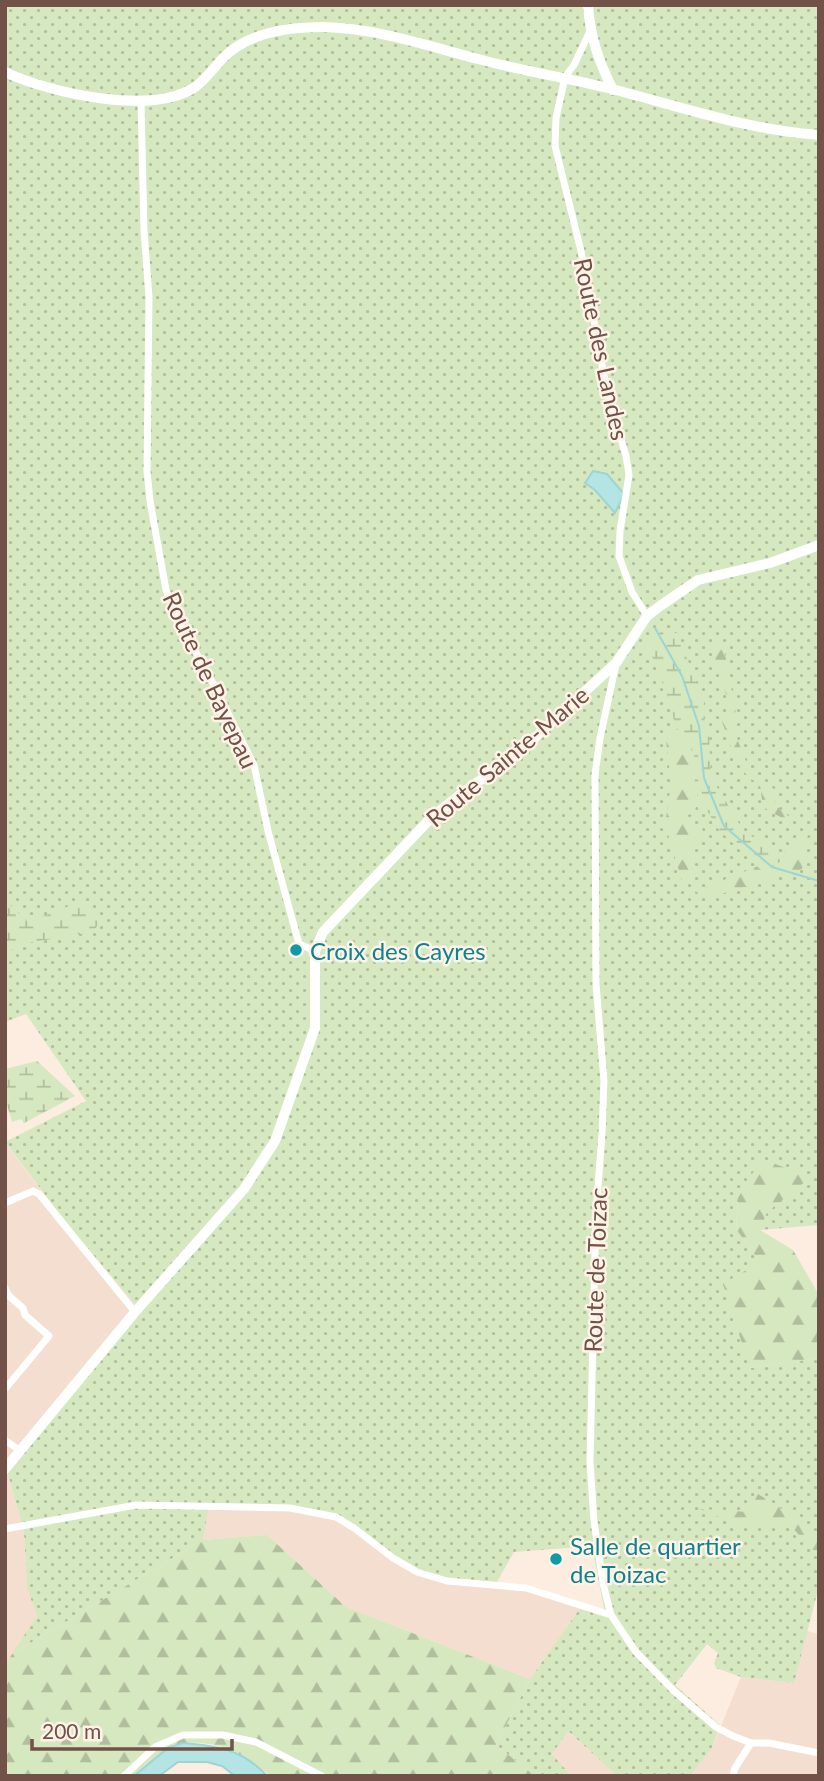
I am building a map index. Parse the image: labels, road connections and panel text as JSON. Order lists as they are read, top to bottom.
{
  "streets": {
    "street": [
      "Route des Landes",
      "Route de Bayepau",
      "Route Sainte-Marie",
      "Route de Toizac"
    ]
  },
  "crossings": [
    ["Route des Landes", "Route Sainte-Marie"],
    ["Route de Bayepau", "Route Sainte-Marie"],
    ["Route Sainte-Marie", "Route de Toizac"]
  ],
  "places": ["Croix des Cayres", "Salle de quartier de Toizac"],
  "scale_bar": "200 m"
}
